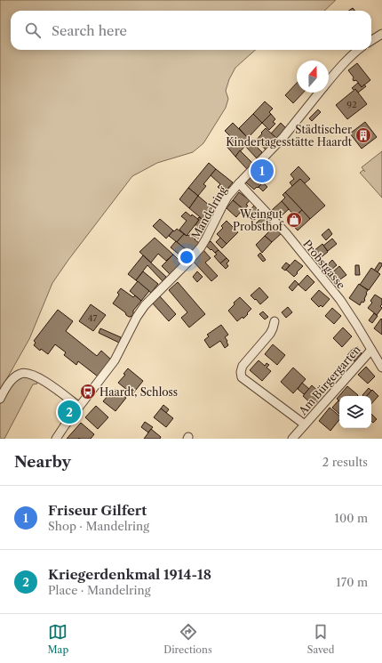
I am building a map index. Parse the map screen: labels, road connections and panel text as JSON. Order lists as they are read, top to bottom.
{
  "streets": {
    "street": ["Mandelring", "Probstgasse", "Am Bürgergarten"]
  },
  "crossings": [
    ["Mandelring", "Probstgasse"],
    ["Probstgasse", "Am Bürgergarten"]
  ],
  "places": {
    "building": ["Städtischer Kindertagesstätte Haardt"],
    "shop": ["Weingut Probsthof"],
    "bus stop": ["Haardt, Schloss"]
  },
  "house_numbers": ["92", "47"],
  "north": "top",
  "page": {
    "search": "Search here",
    "pins": ["1", "2"],
    "heading": ["Nearby", "2 results"],
    "list": [
      {
        "mark": "1",
        "name": "Friseur Gilfert",
        "note": "Shop · Mandelring",
        "value": "100 m"
      },
      {
        "mark": "2",
        "name": "Kriegerdenkmal 1914-18",
        "note": "Place · Mandelring",
        "value": "170 m"
      }
    ],
    "nav": ["Map", "Directions", "Saved"]
  }
}
